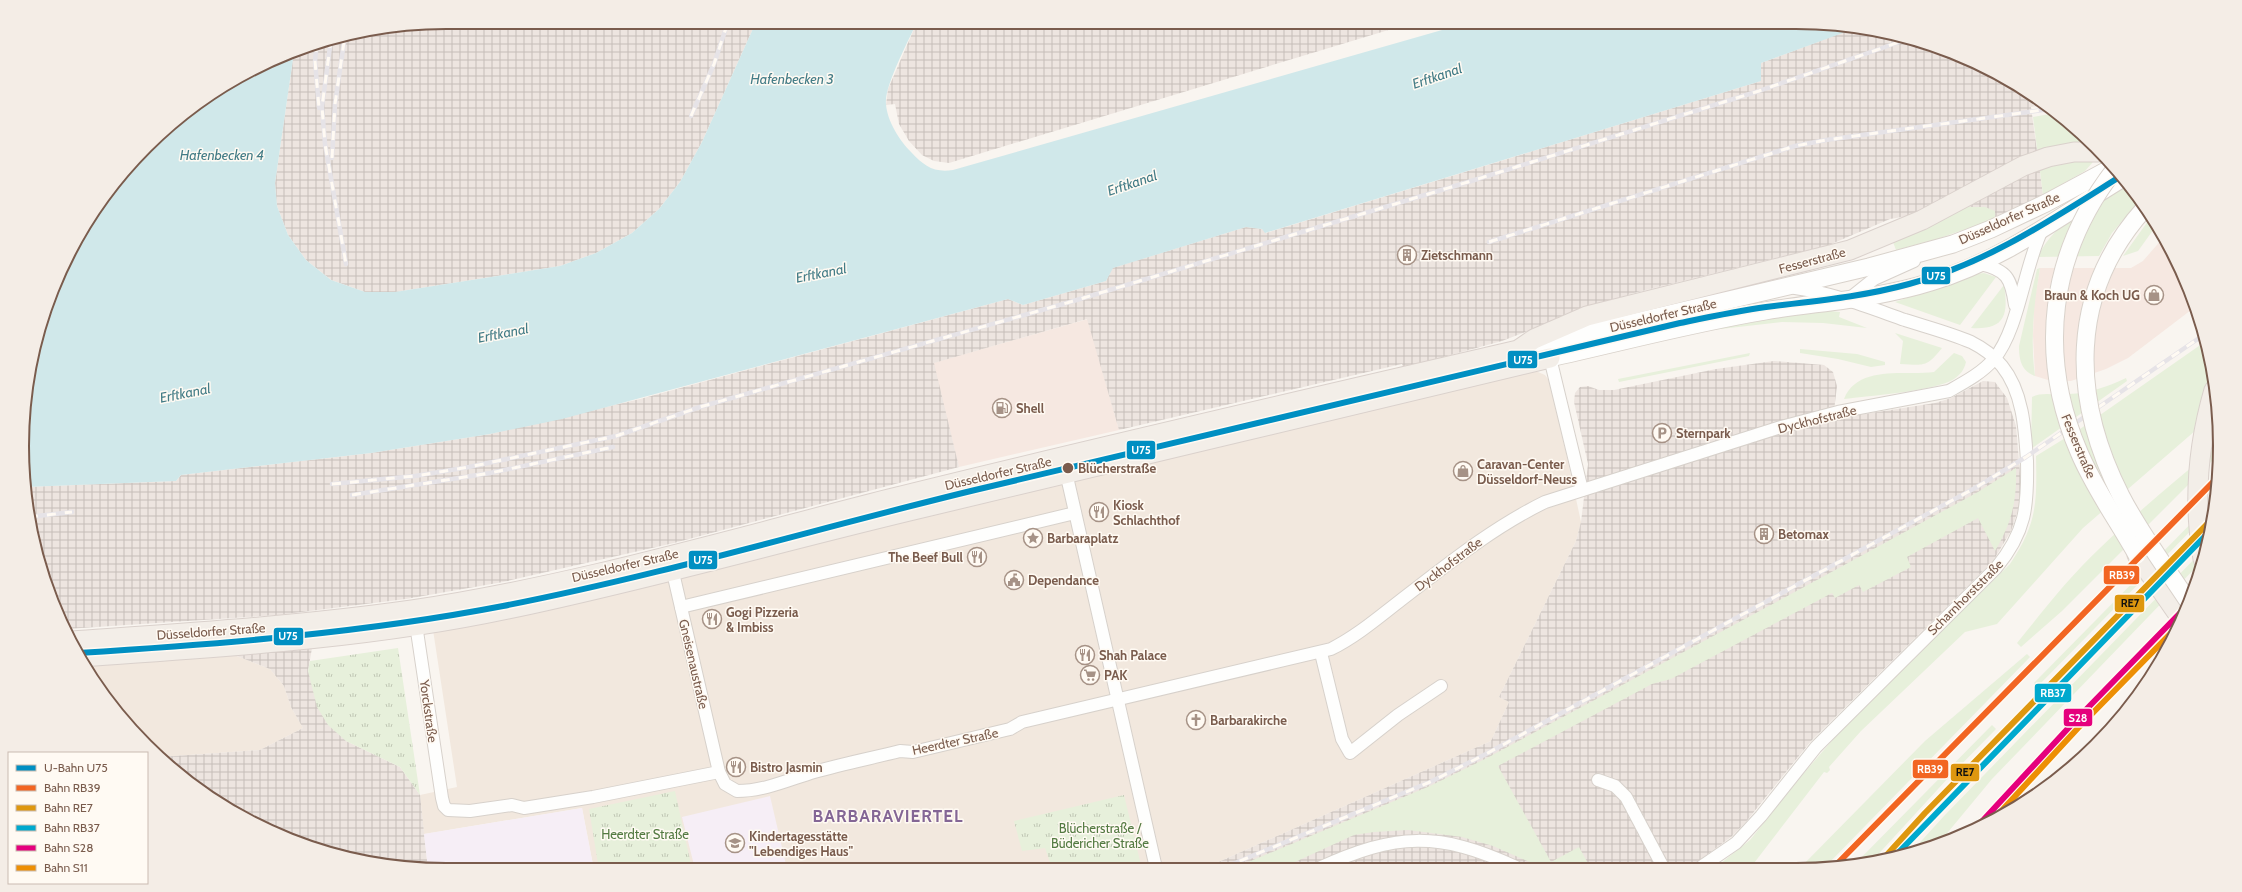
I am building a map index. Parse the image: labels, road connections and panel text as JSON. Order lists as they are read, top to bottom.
{
  "streets": {
    "main road": ["Düsseldorfer Straße", "Fesserstraße"],
    "street": [
      "Dyckhofstraße",
      "Scharnhorststraße",
      "Gneisenaustraße",
      "Yorckstraße",
      "Heerdter Straße"
    ]
  },
  "crossings": [
    ["Düsseldorfer Straße", "Fesserstraße"],
    ["Düsseldorfer Straße", "Dyckhofstraße"],
    ["Düsseldorfer Straße", "Scharnhorststraße"],
    ["Düsseldorfer Straße", "Gneisenaustraße"],
    ["Düsseldorfer Straße", "Yorckstraße"],
    ["Dyckhofstraße", "Scharnhorststraße"],
    ["Dyckhofstraße", "Heerdter Straße"],
    ["Gneisenaustraße", "Yorckstraße"],
    ["Gneisenaustraße", "Heerdter Straße"],
    ["Yorckstraße", "Heerdter Straße"]
  ],
  "districts": ["BARBARAVIERTEL"],
  "water": ["Erftkanal", "Hafenbecken 3", "Hafenbecken 4"],
  "parks": ["Blücherstraße / Büdericher Straße", "Heerdter Straße"],
  "places": {
    "building": ["Zietschmann", "Betomax"],
    "shop": ["Braun & Koch UG", "Caravan-Center Düsseldorf-Neuss"],
    "fuel station": ["Shell"],
    "parking": ["Sternpark"],
    "other": ["Blücherstraße"],
    "restaurant": [
      "Kiosk Schlachthof",
      "The Beef Bull",
      "Gogi Pizzeria & Imbiss",
      "Shah Palace",
      "Bistro Jasmin"
    ],
    "place": ["Barbaraplatz"],
    "public building": ["Dependance"],
    "supermarket": ["PAK"],
    "church": ["Barbarakirche"],
    "school or university": ["Kindertagesstätte \"Lebendiges Haus\""]
  },
  "lines": [
    "metro line U75",
    "rail line RB39",
    "rail line RE7",
    "rail line RB37",
    "rail line S28",
    "rail line S11"
  ],
  "legend": [
    "U-Bahn U75",
    "Bahn RB39",
    "Bahn RE7",
    "Bahn RB37",
    "Bahn S28",
    "Bahn S11"
  ]
}
